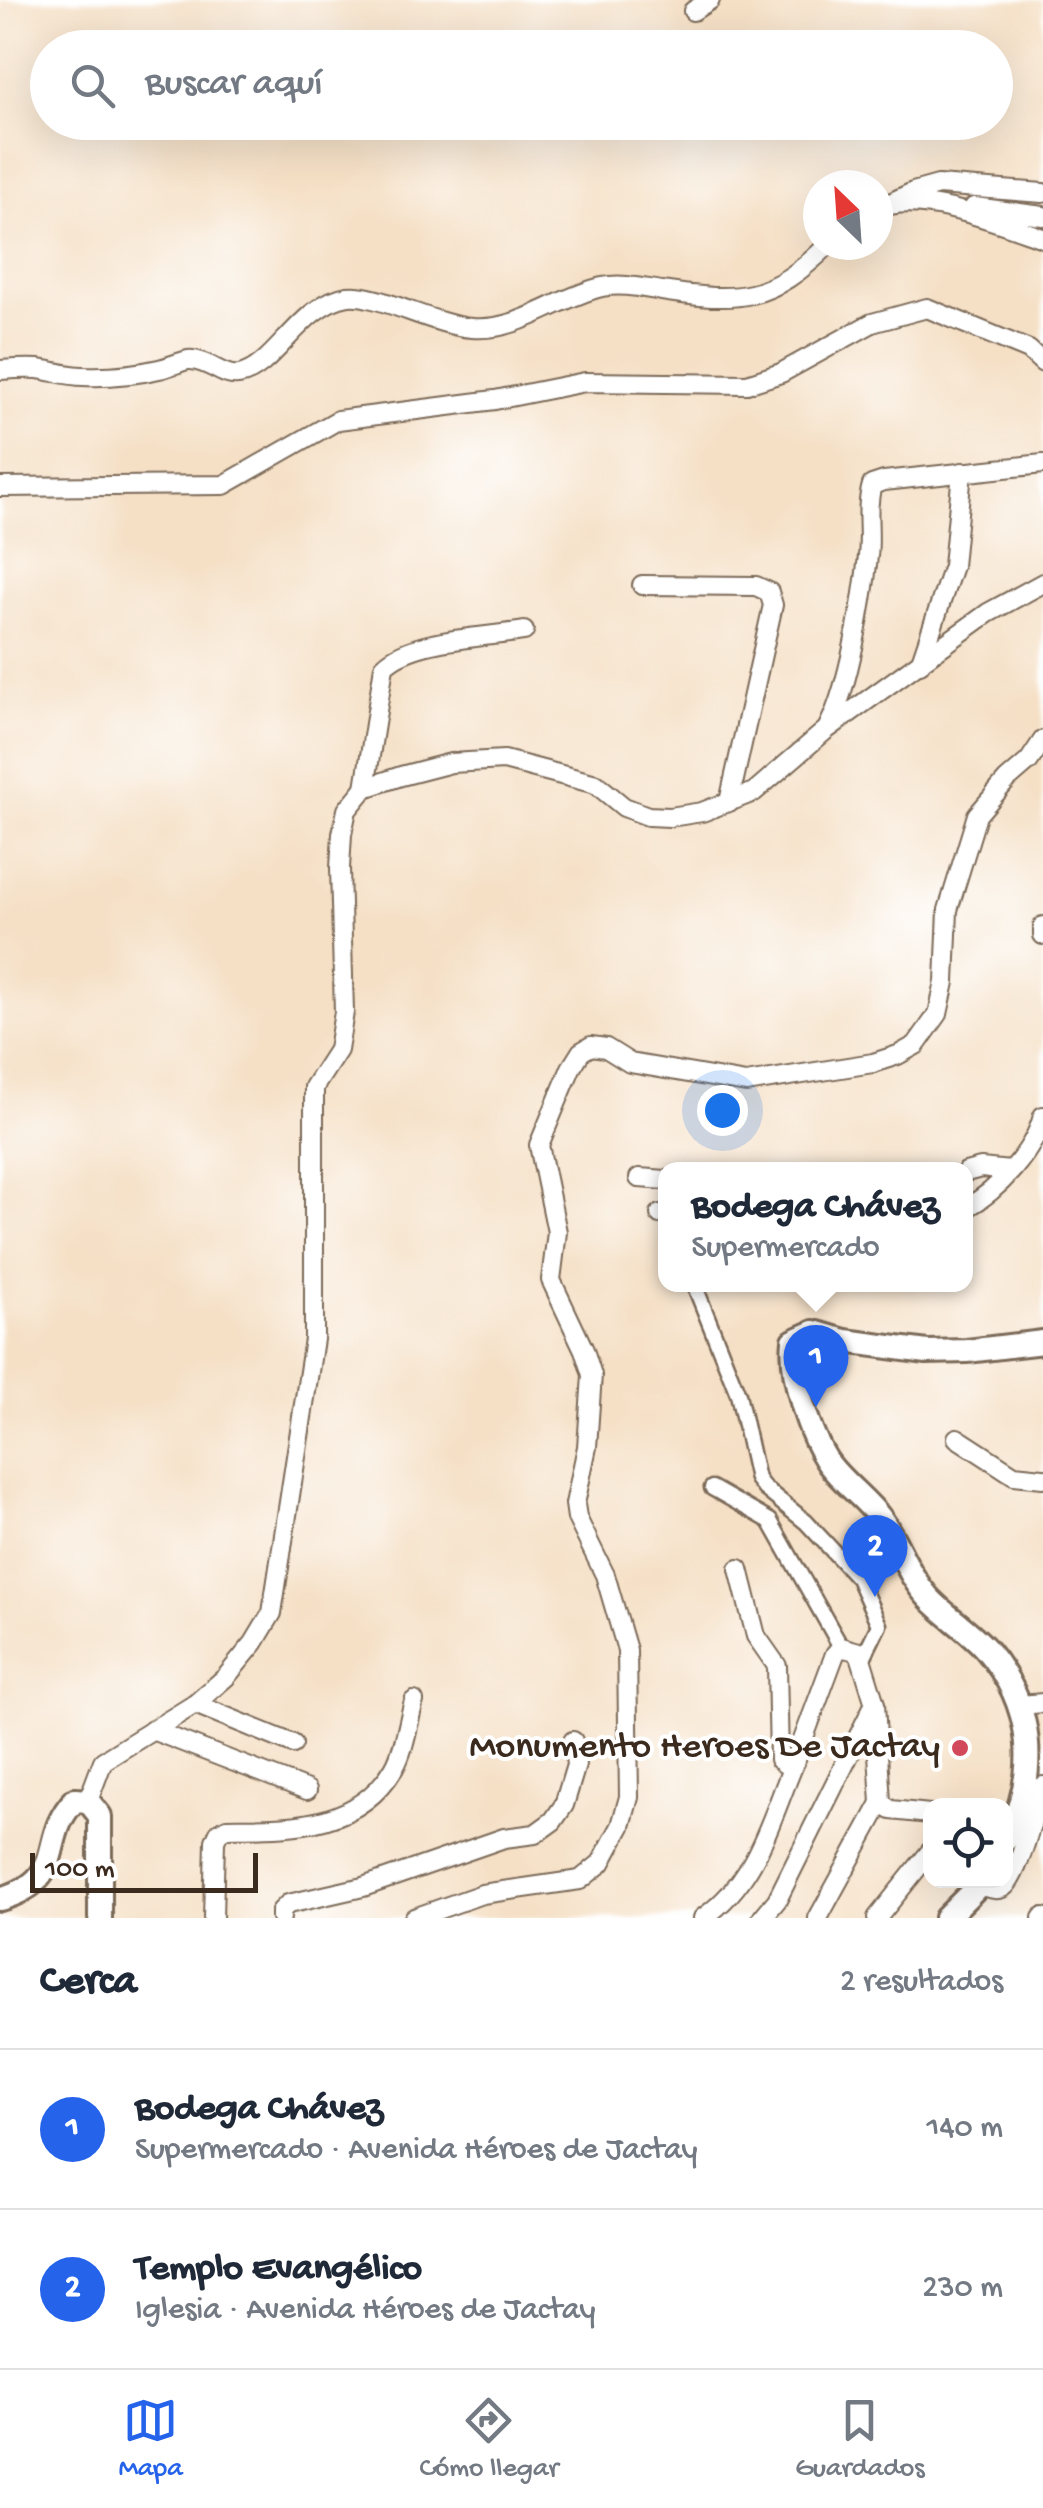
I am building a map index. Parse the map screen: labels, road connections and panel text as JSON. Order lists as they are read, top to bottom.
{
  "places": ["Monumento Heroes De Jactay"],
  "scale_bar": "100 m",
  "north": "top left",
  "page": {
    "search": "Buscar aquí",
    "popup": ["Bodega Chávez", "Supermercado"],
    "pins": ["1", "2"],
    "scale": "100 m",
    "heading": ["Cerca", "2 resultados"],
    "list": [
      {
        "mark": "1",
        "name": "Bodega Chávez",
        "note": "Supermercado · Avenida Héroes de Jactay",
        "value": "140 m"
      },
      {
        "mark": "2",
        "name": "Templo Evangélico",
        "note": "Iglesia · Avenida Héroes de Jactay",
        "value": "230 m"
      }
    ],
    "nav": ["Mapa", "Cómo llegar", "Guardados"]
  }
}
